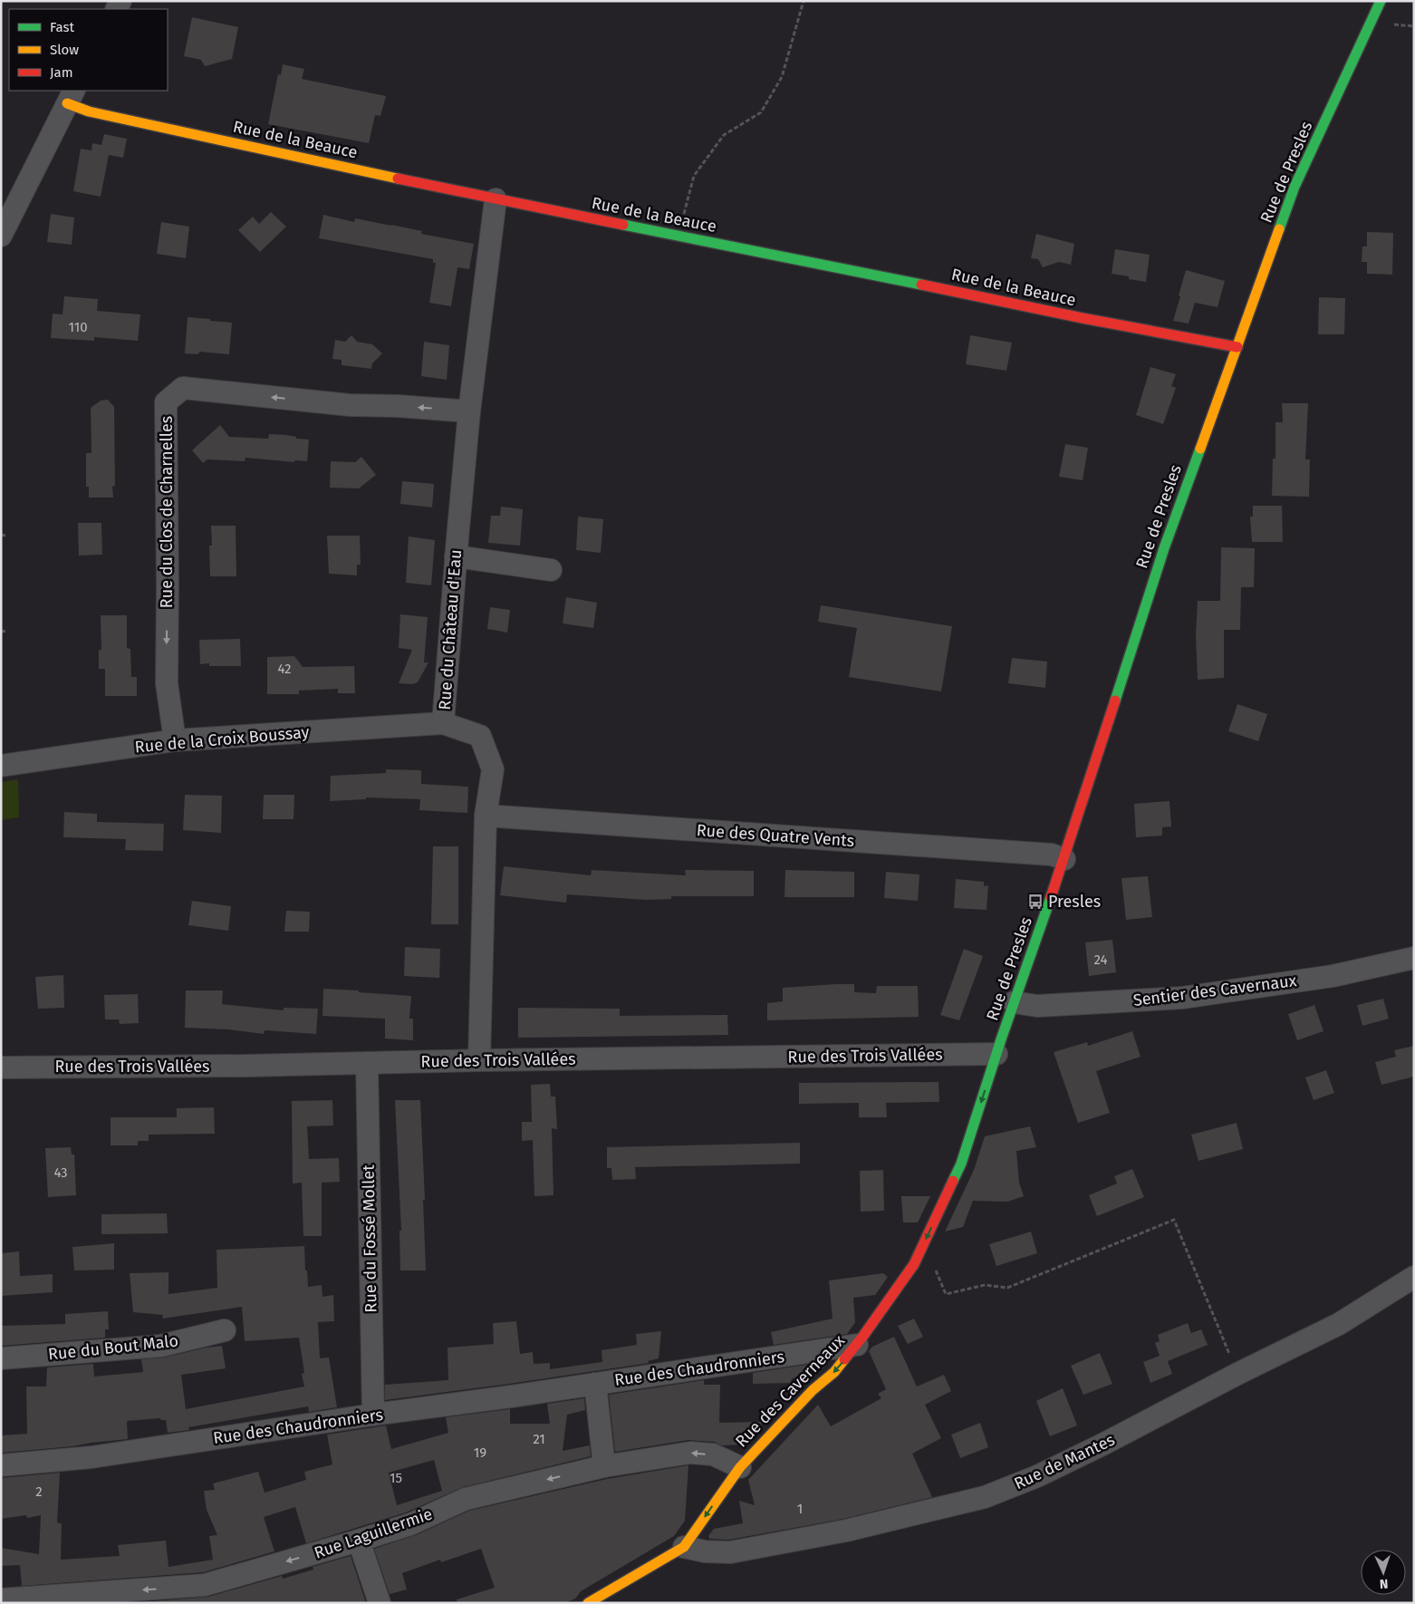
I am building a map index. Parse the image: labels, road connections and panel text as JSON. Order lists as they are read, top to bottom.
{
  "streets": {
    "street": [
      "Rue de la Beauce",
      "Rue de Presles",
      "Rue du Clos de Charnelles",
      "Rue du Château d'Eau",
      "Rue de la Croix Boussay",
      "Rue des Quatre Vents",
      "Sentier des Cavernaux",
      "Rue des Trois Vallées",
      "Rue du Fossé Mollet",
      "Rue du Bout Malo",
      "Rue des Chaudronniers",
      "Rue des Caverneaux",
      "Rue de Mantes",
      "Rue Laguillermie"
    ]
  },
  "crossings": [
    ["Rue de la Beauce", "Rue de Presles"],
    ["Rue de la Beauce", "Rue du Château d'Eau"],
    ["Rue de Presles", "Rue des Quatre Vents"],
    ["Rue de Presles", "Sentier des Cavernaux"],
    ["Rue de Presles", "Rue des Trois Vallées"],
    ["Rue de Presles", "Rue des Caverneaux"],
    ["Rue du Clos de Charnelles", "Rue du Château d'Eau"],
    ["Rue du Clos de Charnelles", "Rue de la Croix Boussay"],
    ["Rue du Château d'Eau", "Rue de la Croix Boussay"],
    ["Rue du Château d'Eau", "Rue des Quatre Vents"],
    ["Rue du Château d'Eau", "Rue des Trois Vallées"],
    ["Rue des Trois Vallées", "Rue du Fossé Mollet"],
    ["Rue des Trois Vallées", "Rue des Caverneaux"],
    ["Rue du Fossé Mollet", "Rue des Chaudronniers"],
    ["Rue des Chaudronniers", "Rue des Caverneaux"],
    ["Rue des Chaudronniers", "Rue Laguillermie"],
    ["Rue des Caverneaux", "Rue de Mantes"],
    ["Rue des Caverneaux", "Rue Laguillermie"]
  ],
  "one_way": ["Rue des Caverneaux", "Rue Laguillermie"],
  "places": {
    "bus stop": ["Presles"]
  },
  "house_numbers": [
    "110",
    "42",
    "24",
    "43",
    "21",
    "19",
    "15",
    "2",
    "1"
  ],
  "legend": ["Fast", "Slow", "Jam"],
  "north": "bottom"
}
